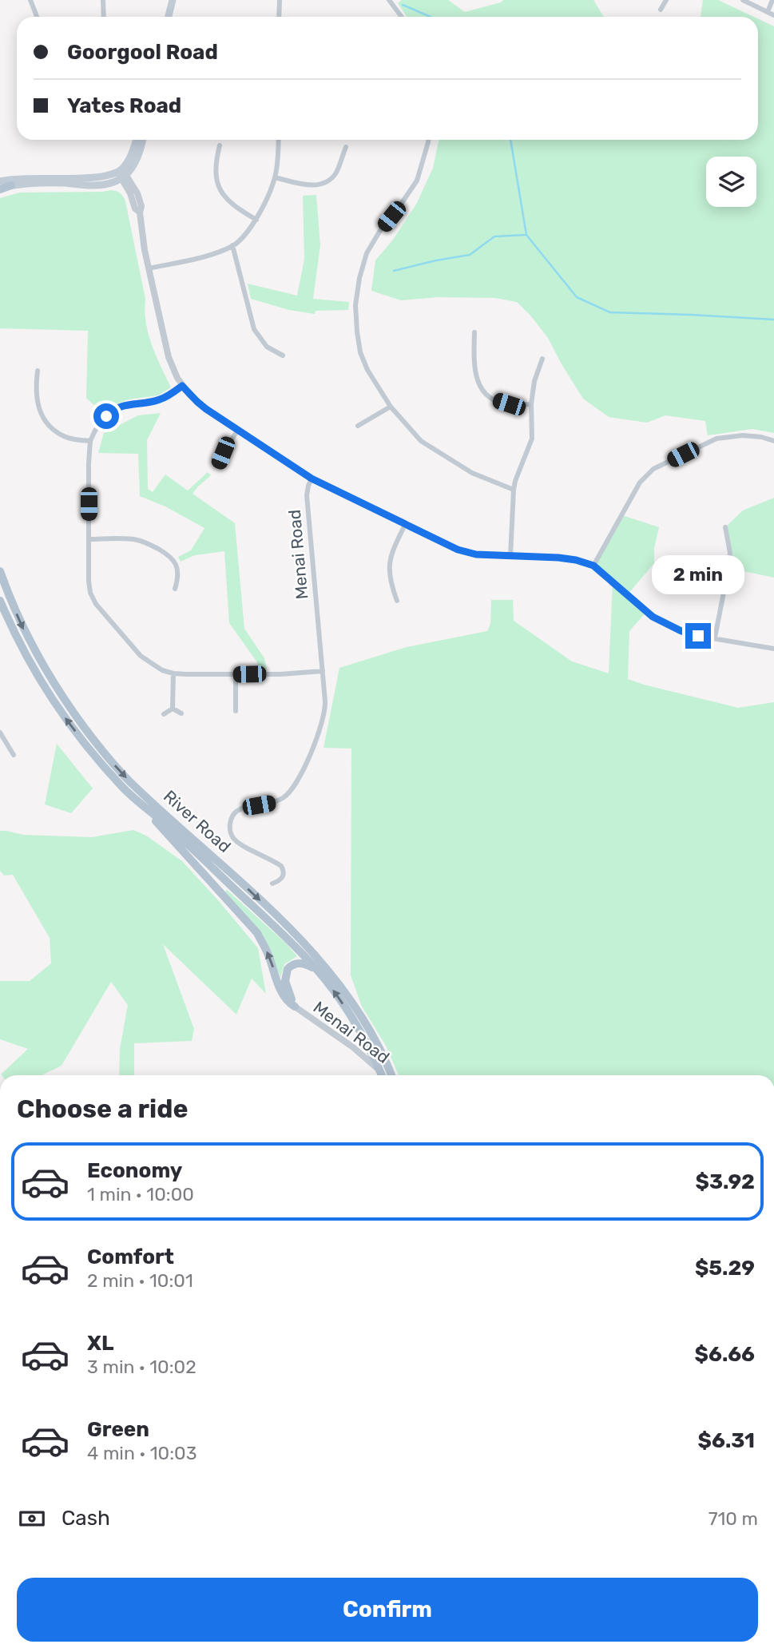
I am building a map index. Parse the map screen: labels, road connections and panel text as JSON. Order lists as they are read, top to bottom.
{
  "streets": {
    "main road": ["River Road"],
    "street": ["Menai Road"]
  },
  "page": {
    "banner": ["Goorgool Road", "Yates Road"],
    "bubble": "2 min",
    "heading": "Choose a ride",
    "list": [
      {
        "name": "Economy",
        "note": "1 min · 10:00",
        "value": "$3.92"
      },
      {
        "name": "Comfort",
        "note": "2 min · 10:01",
        "value": "$5.29"
      },
      {
        "name": "XL",
        "note": "3 min · 10:02",
        "value": "$6.66"
      },
      {
        "name": "Green",
        "note": "4 min · 10:03",
        "value": "$6.31"
      }
    ],
    "pay": ["Cash", "710 m"],
    "buttons": "Confirm"
  }
}
